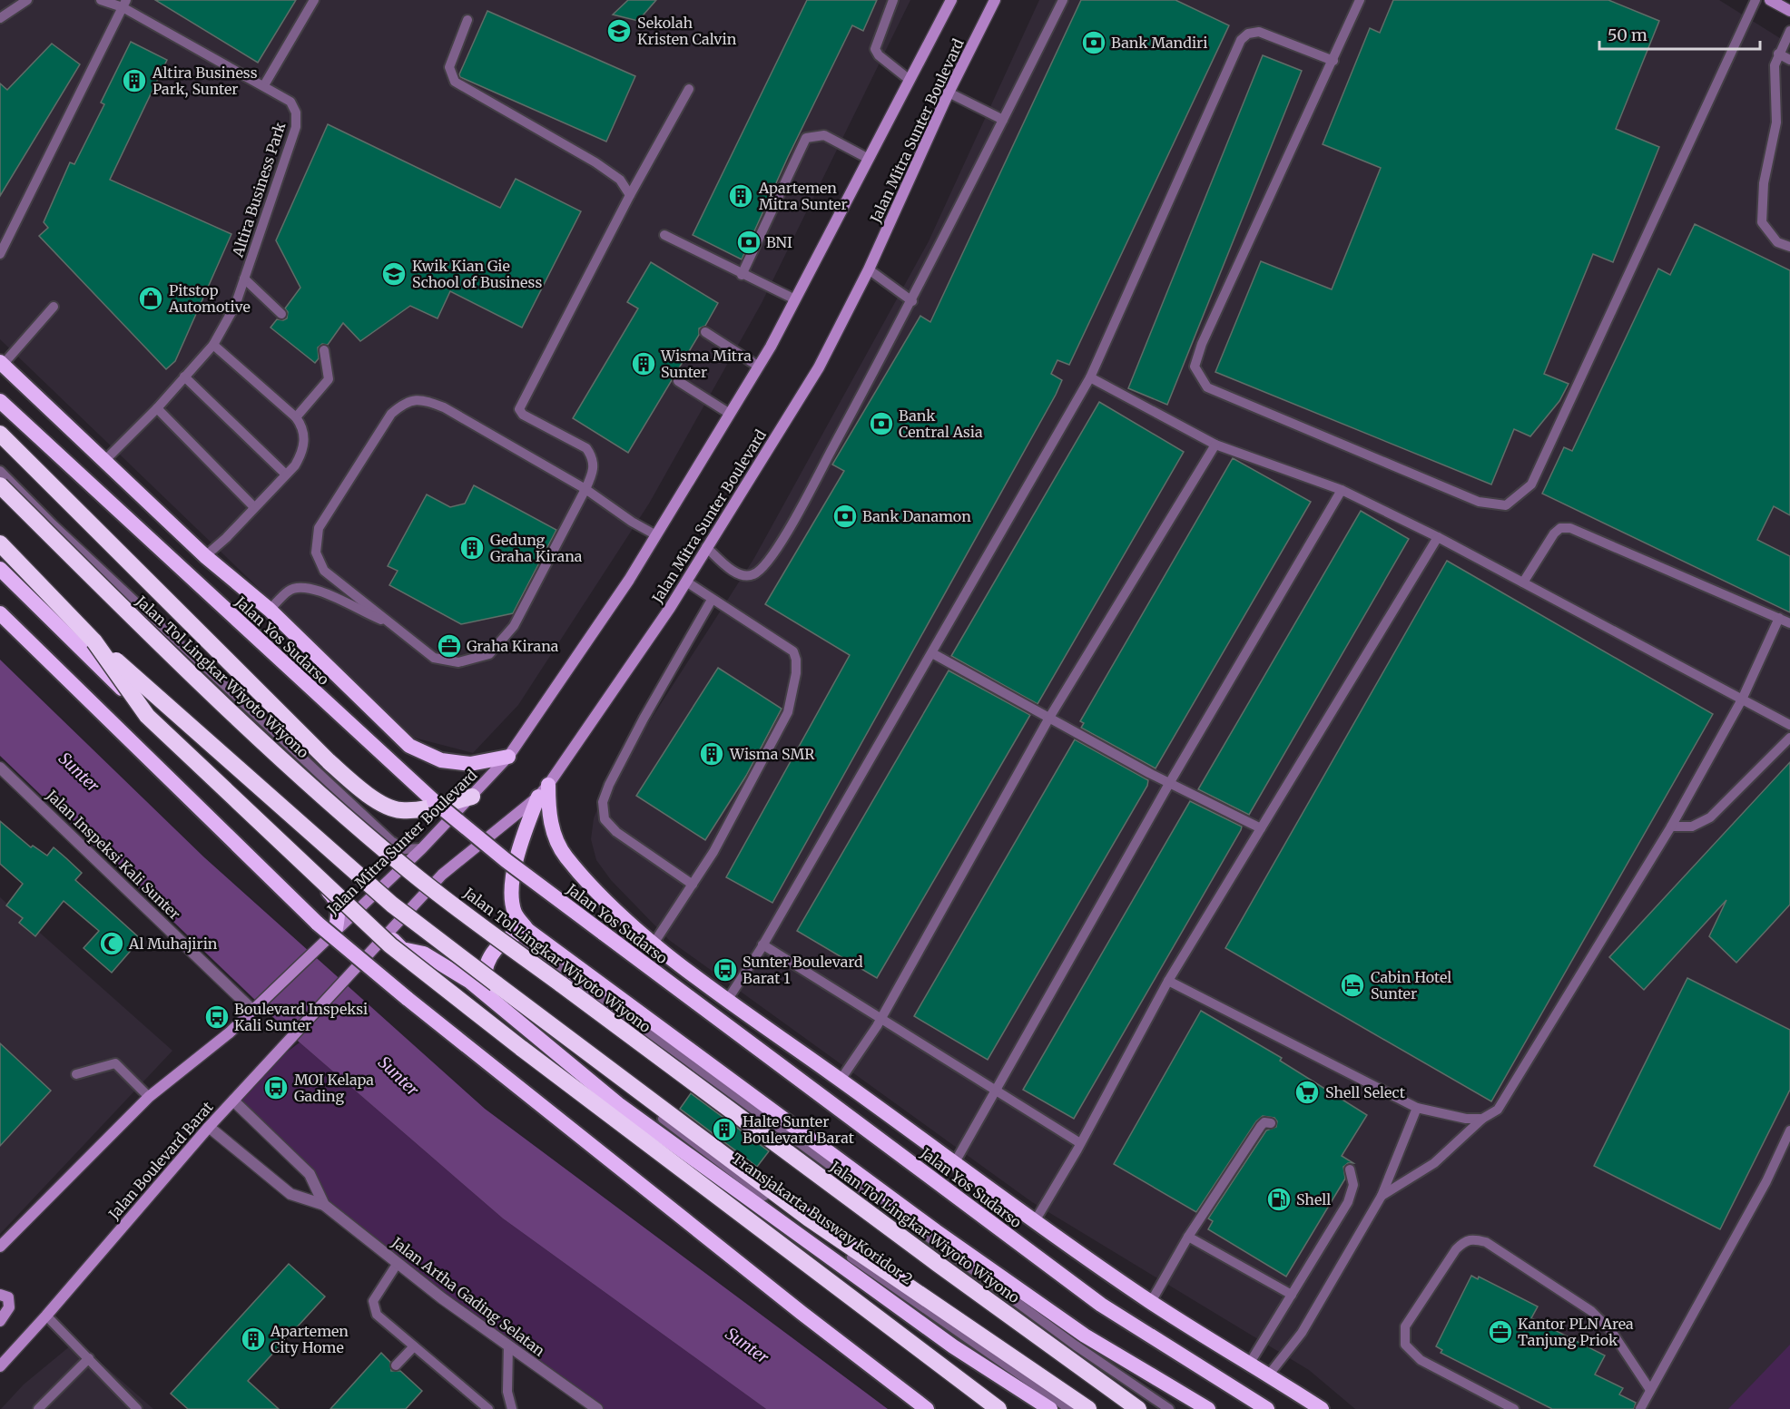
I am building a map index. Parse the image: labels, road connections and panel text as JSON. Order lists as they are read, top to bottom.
{
  "streets": {
    "highway": ["Jalan Yos Sudarso", "Jalan Tol Lingkar Wiyoto Wiyono"],
    "main road": ["Jalan Mitra Sunter Boulevard", "Jalan Boulevard Barat"],
    "street": ["Jalan Inspeksi Kali Sunter", "Jalan Artha Gading Selatan"],
    "lane": ["Altira Business Park", "Transjakarta Busway Koridor 2"]
  },
  "crossings": [
    ["Jalan Mitra Sunter Boulevard", "Jalan Inspeksi Kali Sunter"],
    ["Jalan Mitra Sunter Boulevard", "Jalan Boulevard Barat"],
    ["Jalan Boulevard Barat", "Jalan Artha Gading Selatan"]
  ],
  "water": ["Sunter"],
  "places": {
    "school or university": ["Sekolah Kristen Calvin", "Kwik Kian Gie School of Business"],
    "bank": [
      "Bank Mandiri",
      "BNI",
      "Bank Central Asia",
      "Bank Danamon"
    ],
    "building": [
      "Altira Business Park, Sunter",
      "Apartemen Mitra Sunter",
      "Wisma Mitra Sunter",
      "Gedung Graha Kirana",
      "Wisma SMR",
      "Halte Sunter Boulevard Barat",
      "Apartemen City Home"
    ],
    "shop": ["Pitstop Automotive"],
    "office": ["Graha Kirana", "Kantor PLN Area Tanjung Priok"],
    "mosque": ["Al Muhajirin"],
    "bus stop": ["Sunter Boulevard Barat 1", "Boulevard Inspeksi Kali Sunter", "MOI Kelapa Gading"],
    "hotel": ["Cabin Hotel Sunter"],
    "supermarket": ["Shell Select"],
    "fuel station": ["Shell"]
  },
  "scale_bar": "50 m"
}
